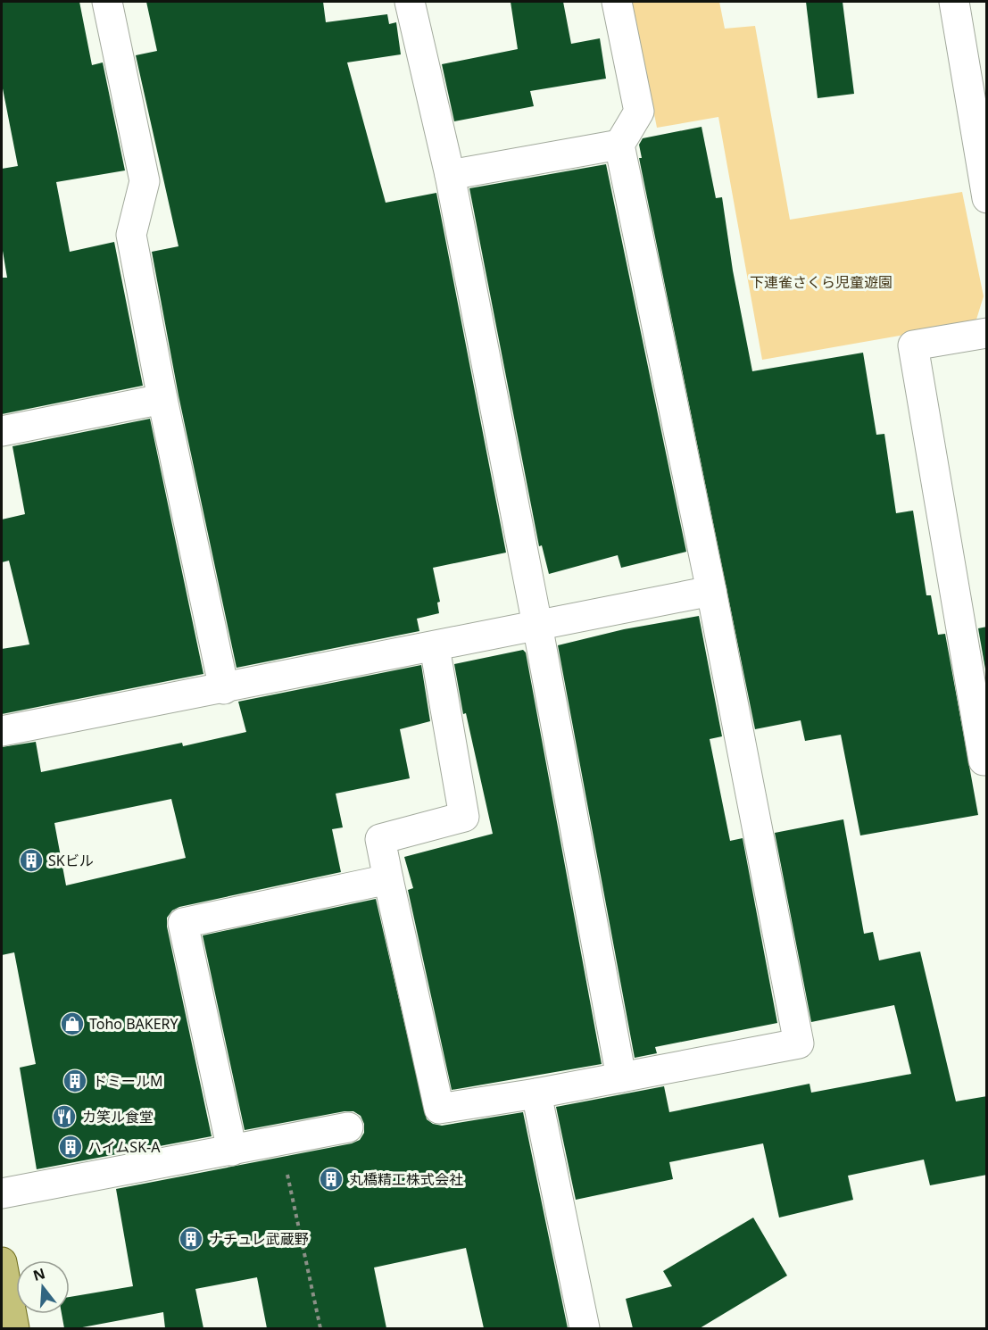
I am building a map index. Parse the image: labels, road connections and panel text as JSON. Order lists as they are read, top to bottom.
{
  "parks": ["下連雀さくら児童遊園"],
  "places": {
    "building": [
      "SKビル",
      "ドミールM",
      "ハイムSK-A",
      "丸橋精工株式会社",
      "ナチュレ武蔵野"
    ],
    "shop": ["Toho BAKERY"],
    "restaurant": ["カ笑ル食堂"]
  },
  "north": "top"
}
